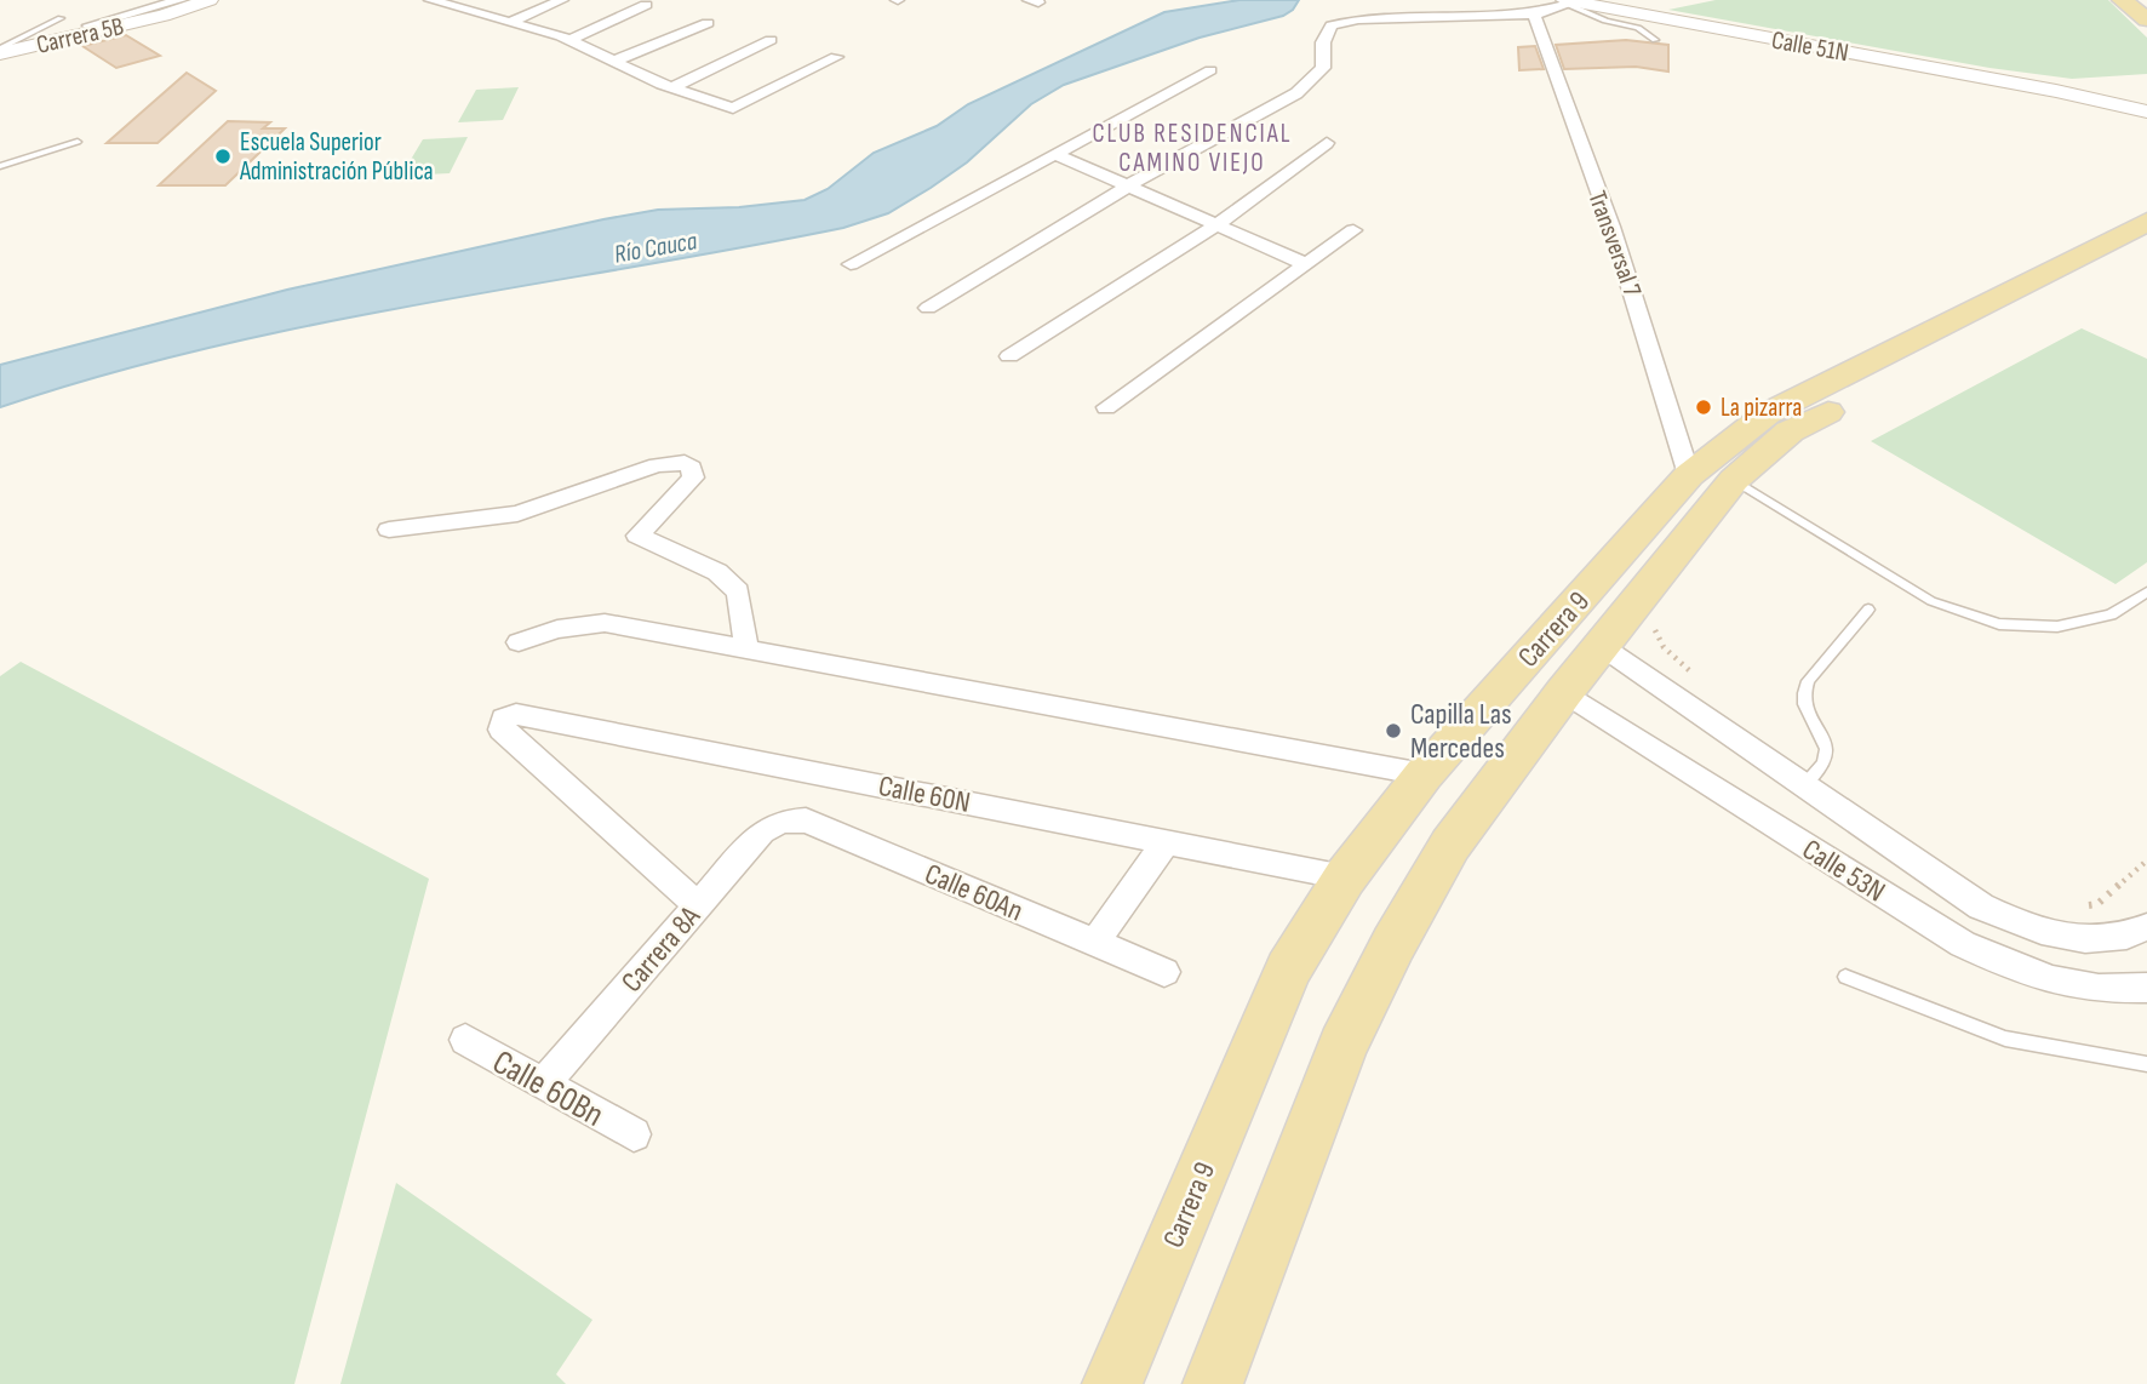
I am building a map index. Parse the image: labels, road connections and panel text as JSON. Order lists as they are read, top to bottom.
{
  "streets": {
    "main road": ["Carrera 5B", "Calle 51N", "Carrera 9"],
    "street": [
      "Transversal 7",
      "Calle 60N",
      "Calle 53N",
      "Calle 60An",
      "Carrera 8A",
      "Calle 60Bn"
    ]
  },
  "crossings": [
    ["Transversal 7", "Carrera 9"],
    ["Carrera 9", "Calle 60N"],
    ["Carrera 9", "Calle 53N"],
    ["Calle 60N", "Carrera 8A"],
    ["Calle 60An", "Carrera 8A"],
    ["Carrera 8A", "Calle 60Bn"]
  ],
  "districts": ["CLUB RESIDENCIAL CAMINO VIEJO"],
  "water": ["Río Cauca"],
  "places": ["Escuela Superior Administración Pública", "La pizarra", "Capilla Las Mercedes"]
}
